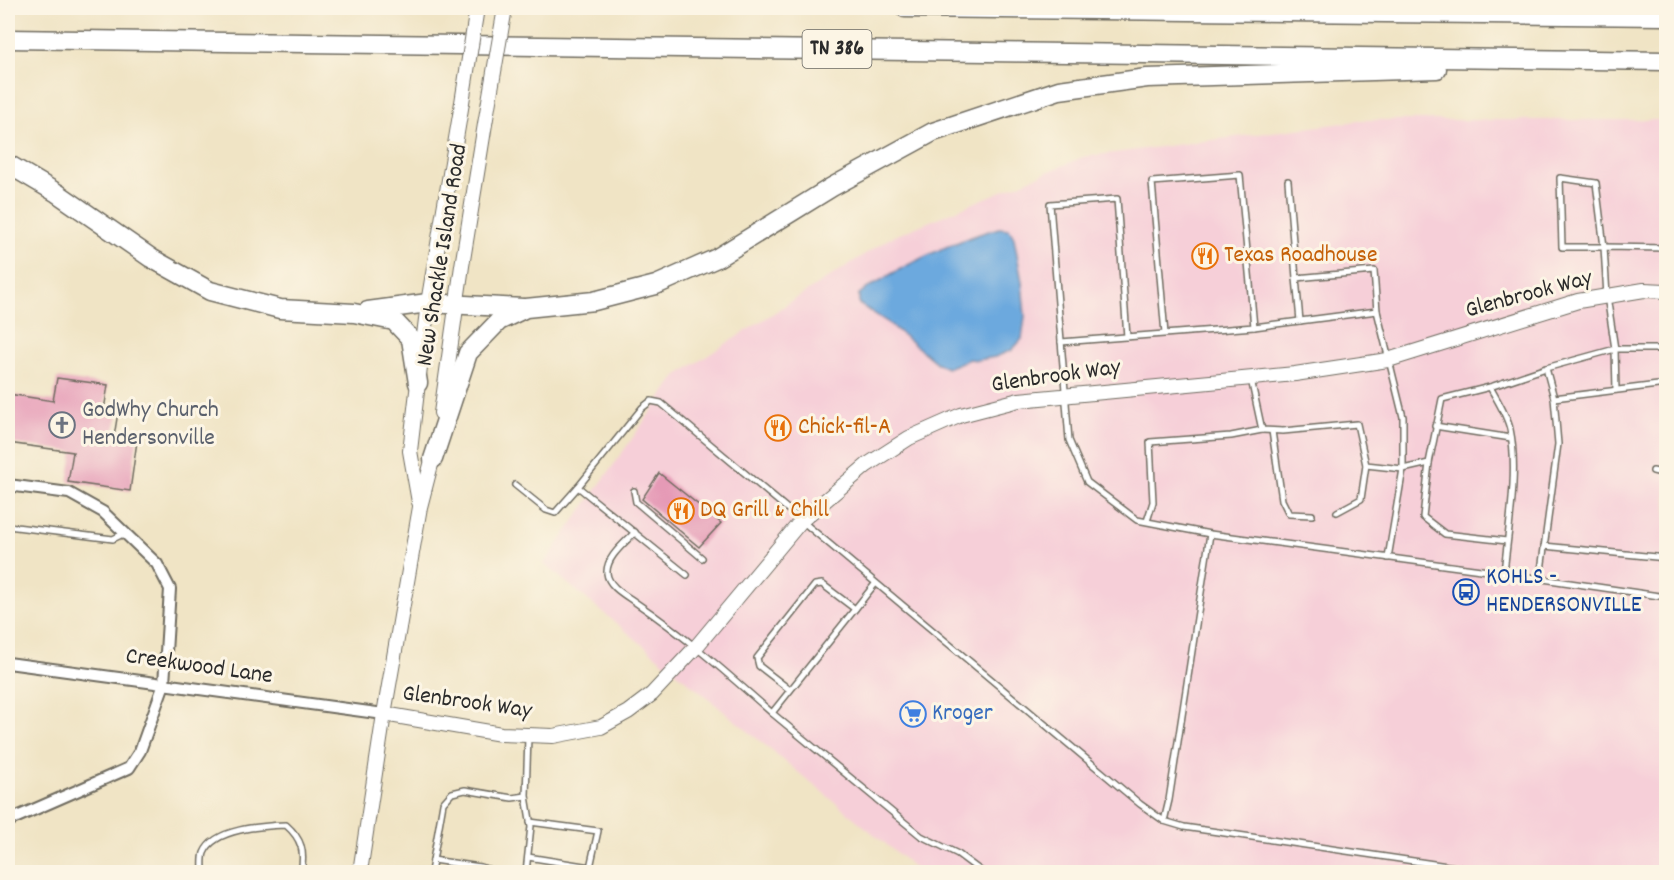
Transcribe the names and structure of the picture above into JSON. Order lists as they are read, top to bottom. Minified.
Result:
{"streets":{"highway":["TN 386"],"street":["New Shackle Island Road","Glenbrook Way","Creekwood Lane"]},"crossings":[["New Shackle Island Road","Glenbrook Way"],["New Shackle Island Road","Creekwood Lane"],["Glenbrook Way","Creekwood Lane"]],"places":{"restaurant":["Texas Roadhouse","Chick-fil-A","DQ Grill & Chill"],"church":["GodWhy Church Hendersonville"],"bus stop":["KOHLS - HENDERSONVILLE"],"supermarket":["Kroger"]}}
